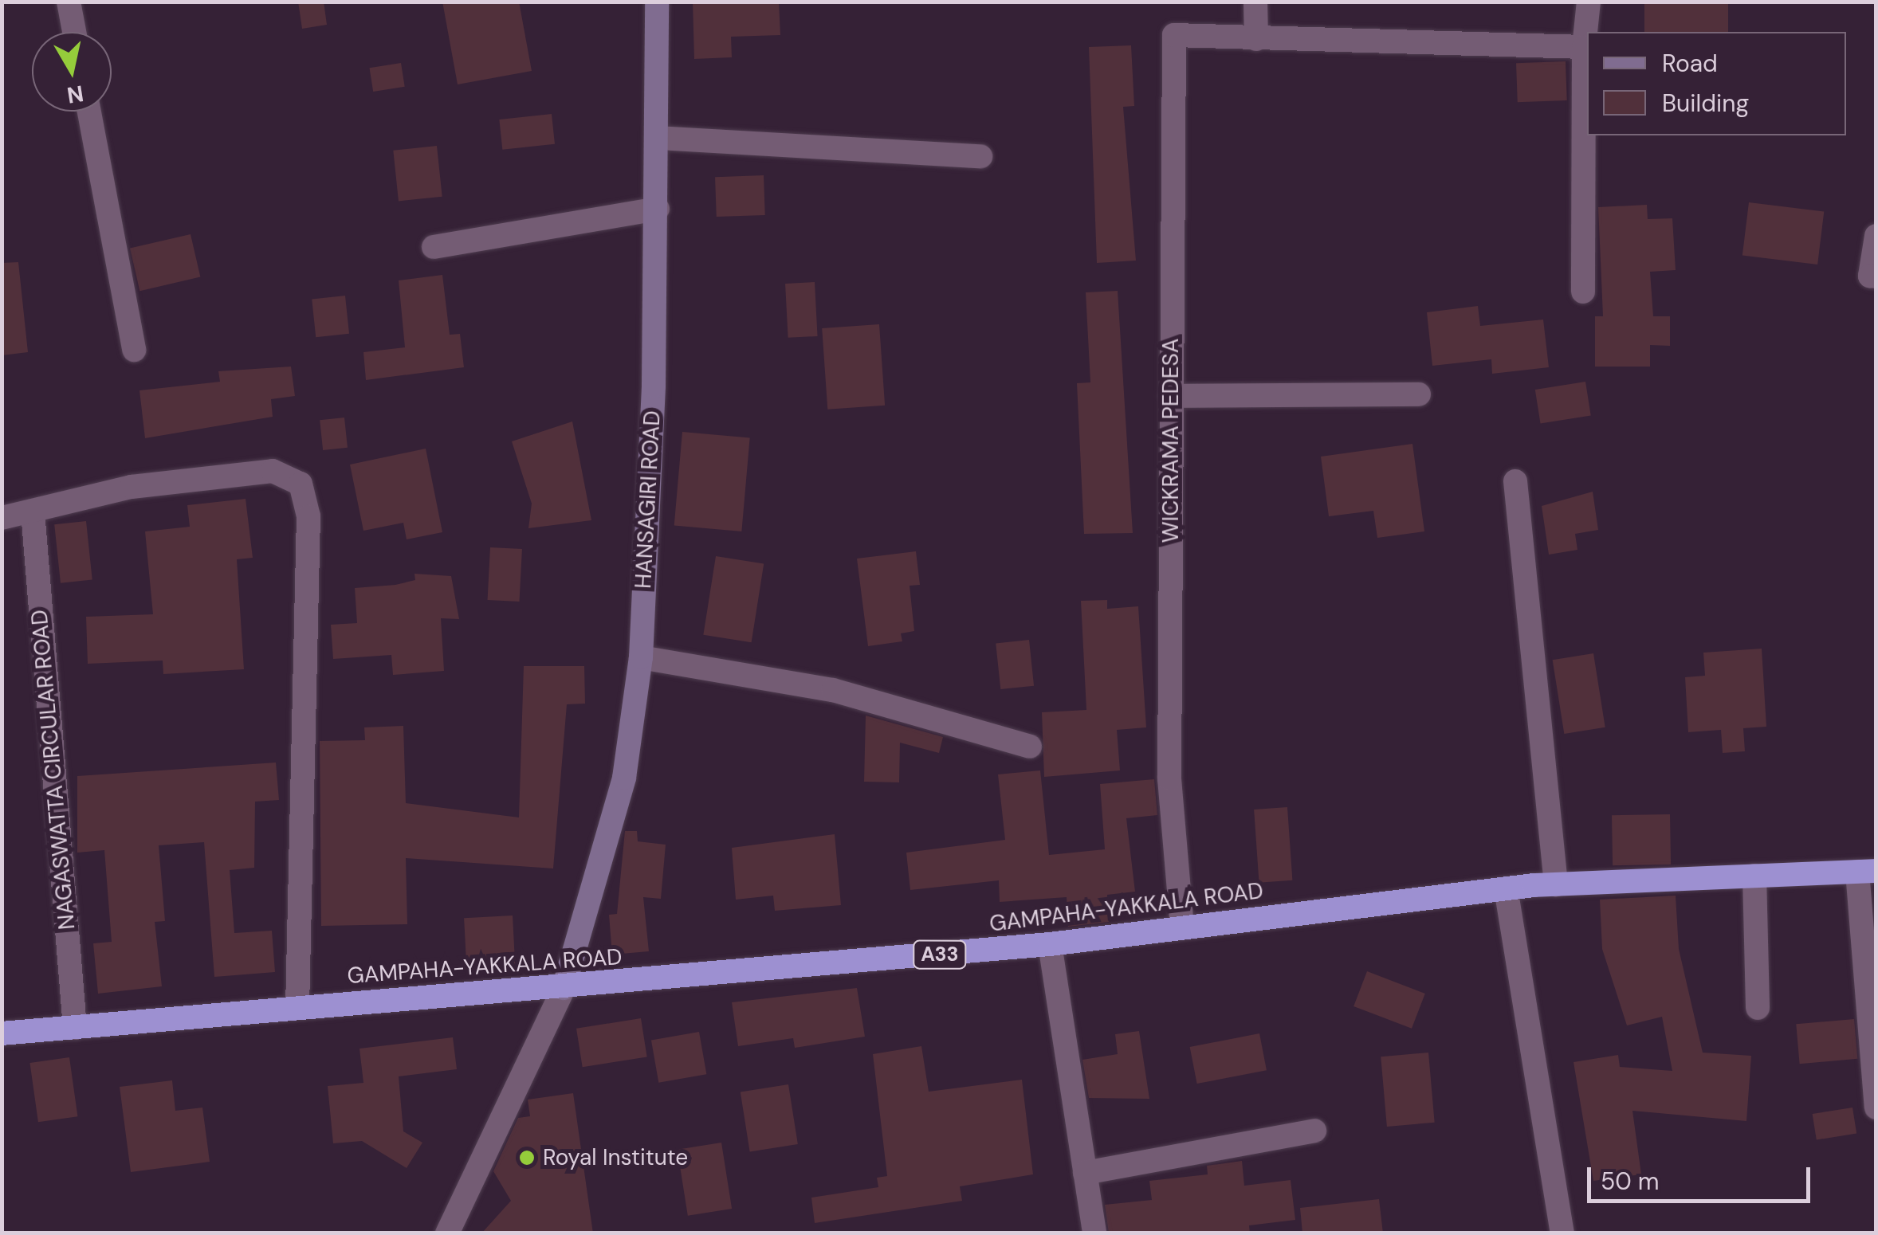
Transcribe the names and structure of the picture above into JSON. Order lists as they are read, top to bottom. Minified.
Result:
{"streets":{"highway":["GAMPAHA-YAKKALA ROAD","A33"],"street":["WICKRAMA PEDESA","HANSAGIRI ROAD","NAGASWATTA CIRCULAR ROAD"]},"crossings":[["WICKRAMA PEDESA","GAMPAHA-YAKKALA ROAD"],["HANSAGIRI ROAD","GAMPAHA-YAKKALA ROAD"],["NAGASWATTA CIRCULAR ROAD","GAMPAHA-YAKKALA ROAD"]],"places":["Royal Institute"],"legend":["Road","Building"],"scale_bar":"50 m","north":"bottom"}
